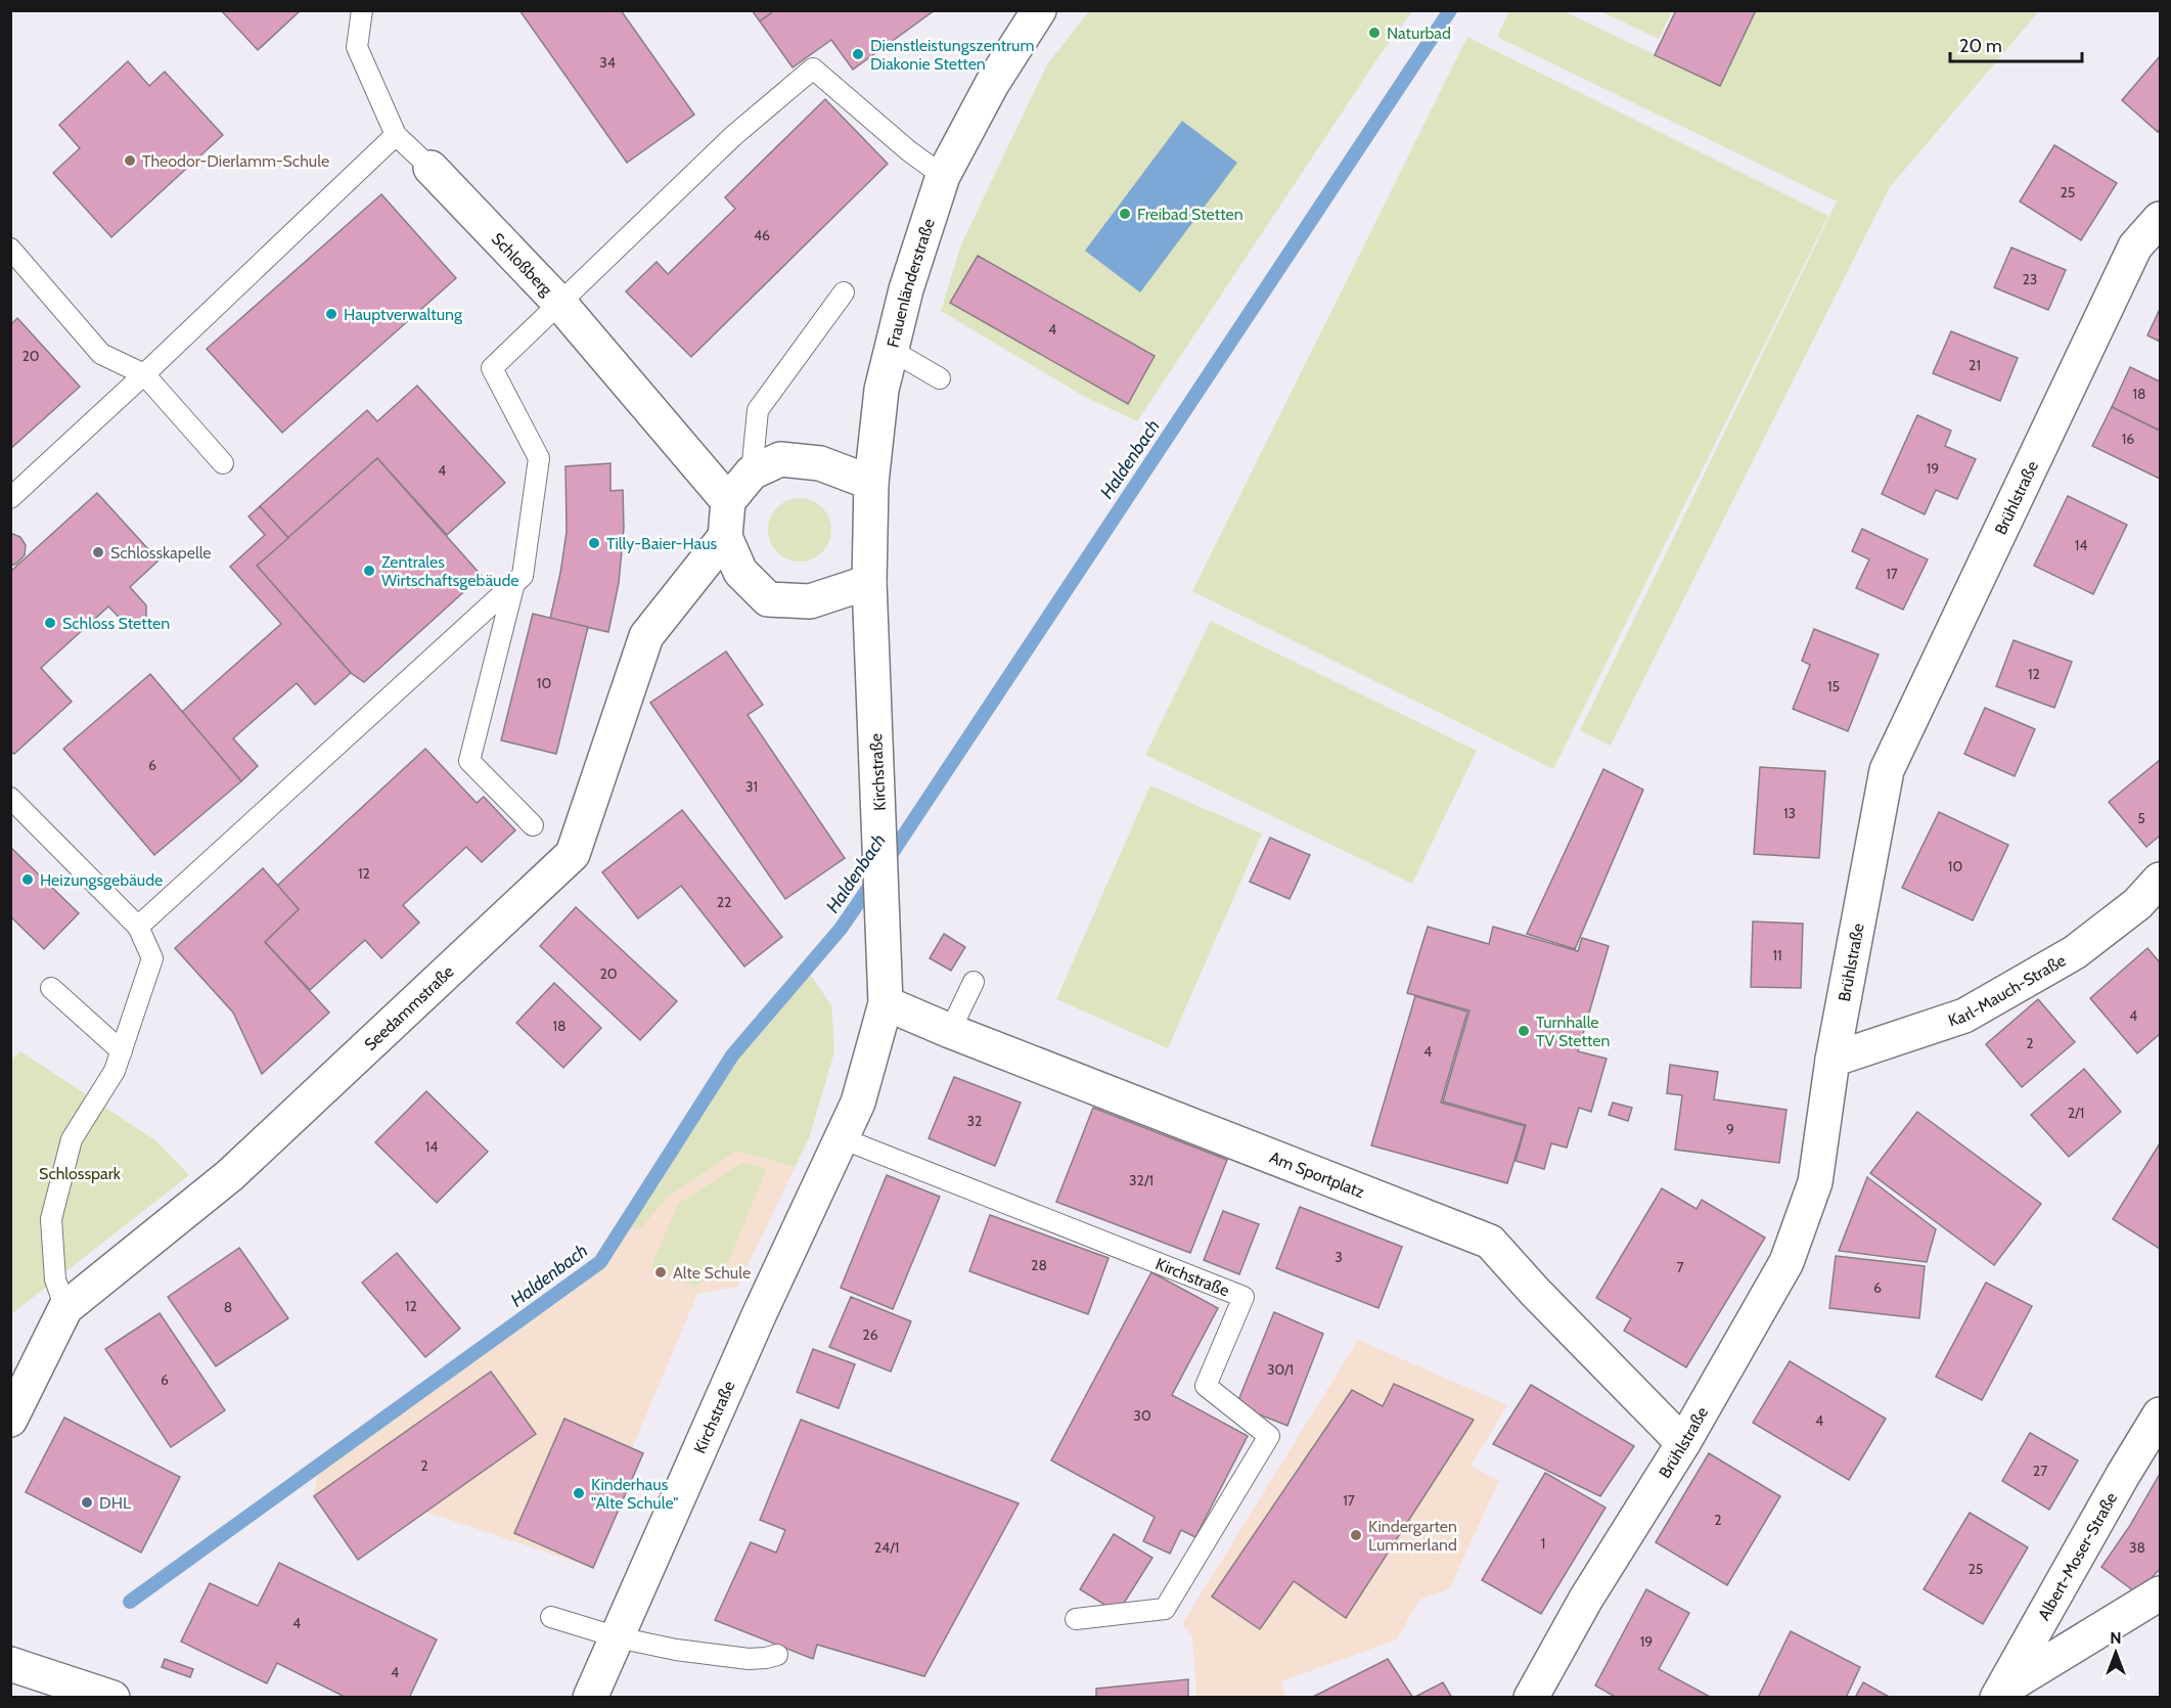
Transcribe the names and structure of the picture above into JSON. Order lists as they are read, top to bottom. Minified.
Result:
{"streets":{"street":["Schloßberg","Frauenländerstraße","Brühlstraße","Kirchstraße","Karl-Mauch-Straße","Seedammstraße","Am Sportplatz","Albert-Moser-Straße"]},"crossings":[["Schloßberg","Frauenländerstraße"],["Schloßberg","Kirchstraße"],["Schloßberg","Seedammstraße"],["Frauenländerstraße","Kirchstraße"],["Frauenländerstraße","Seedammstraße"],["Brühlstraße","Karl-Mauch-Straße"],["Brühlstraße","Am Sportplatz"],["Kirchstraße","Seedammstraße"],["Kirchstraße","Am Sportplatz"]],"water":["Haldenbach"],"parks":["Schlosspark"],"places":["Naturbad","Dienstleistungszentrum Diakonie Stetten","Theodor-Dierlamm-Schule","Freibad Stetten","Hauptverwaltung","Tilly-Baier-Haus","Schlosskapelle","Zentrales Wirtschaftsgebäude","Schloss Stetten","Heizungsgebäude","Turnhalle TV Stetten","Alte Schule","Kinderhaus \"Alte Schule\"","DHL","Kindergarten Lummerland"],"house_numbers":["34","25","46","23","4","20","21","18","16","19","4","14","17","12","10","15","6","31","13","5","10","12","22","11","20","4","18","2","4","2/1","32","9","14","32/1","3","28","7","6","12","8","26","30/1","6","30","4","2","27","17","2","1","24/1","38","25","4","19","4"],"scale_bar":"20 m","north":"top"}
